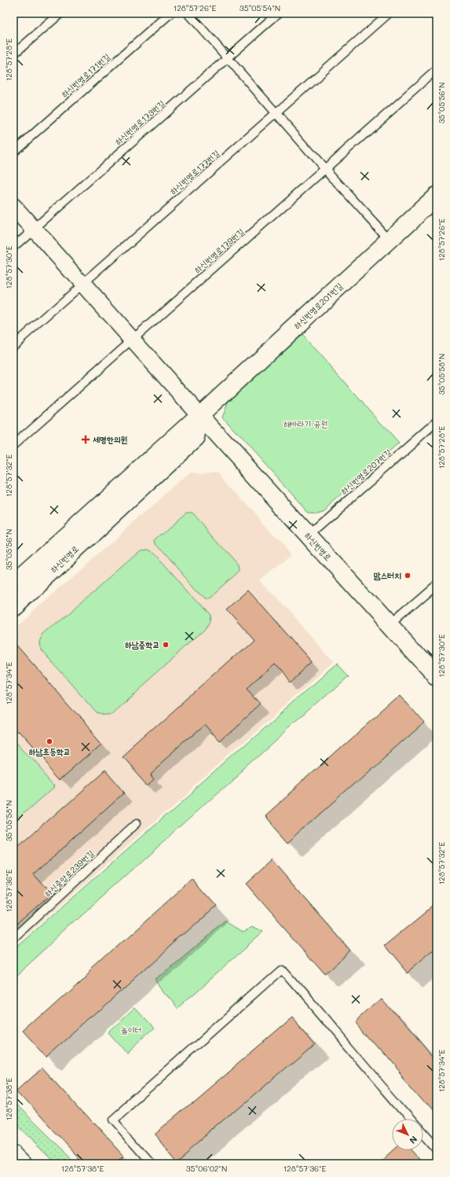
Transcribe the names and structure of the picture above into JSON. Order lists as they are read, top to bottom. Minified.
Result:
{"streets":{"street":["하신번영로201번길","하신번영로"],"lane":["하신번영로171번길","하신번영로173번길","하신번영로177번길","하신번영로179번길","하신번영로207번길","하신중앙로239번길"]},"crossings":[["하신번영로201번길","하신번영로"],["하신번영로207번길","하신번영로"]],"parks":["해바라기 공원","놀이터"],"places":{"health":["세명한의원"],"other":["맘스터치","하남중학교","하남초등학교"]},"north":"bottom right","coordinates":["128°57'26\"E","35°05'54\"N","128°57'28\"E","35°05'56\"N","128°57'30\"E","35°05'58\"N","128°57'32\"E","128°57'34\"E","128°57'36\"E","128°57'38\"E","35°06'02\"N"]}
